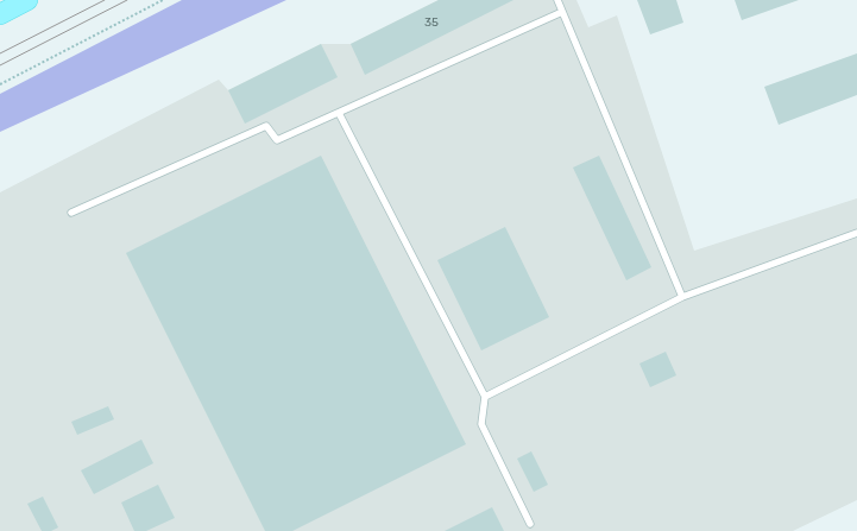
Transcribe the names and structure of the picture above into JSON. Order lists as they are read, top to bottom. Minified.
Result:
{"house_numbers":["35"]}
